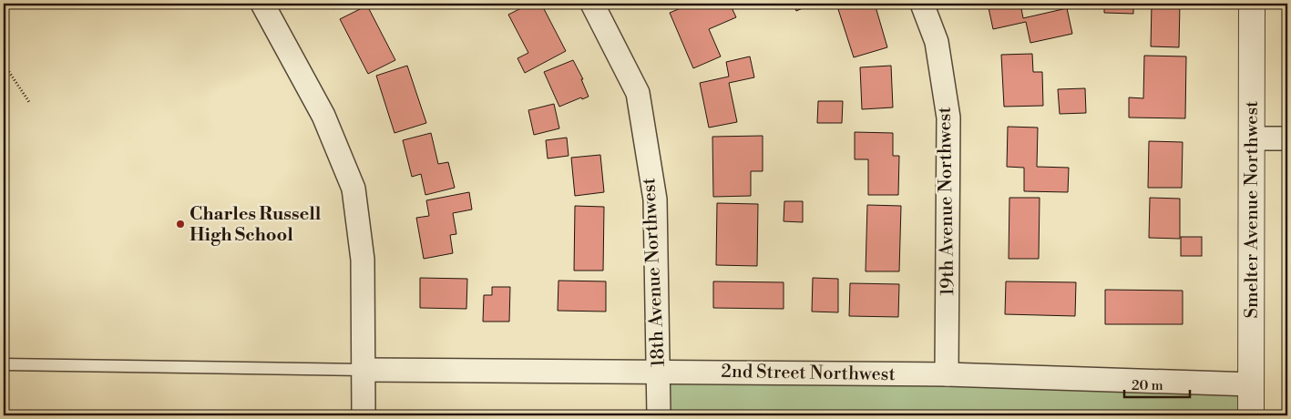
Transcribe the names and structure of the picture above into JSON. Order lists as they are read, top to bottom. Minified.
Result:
{"streets":{"street":["19th Avenue Northwest","Smelter Avenue Northwest","18th Avenue Northwest","2nd Street Northwest"]},"crossings":[["19th Avenue Northwest","2nd Street Northwest"],["Smelter Avenue Northwest","2nd Street Northwest"],["18th Avenue Northwest","2nd Street Northwest"]],"places":["Charles Russell High School"],"scale_bar":"20 m"}
